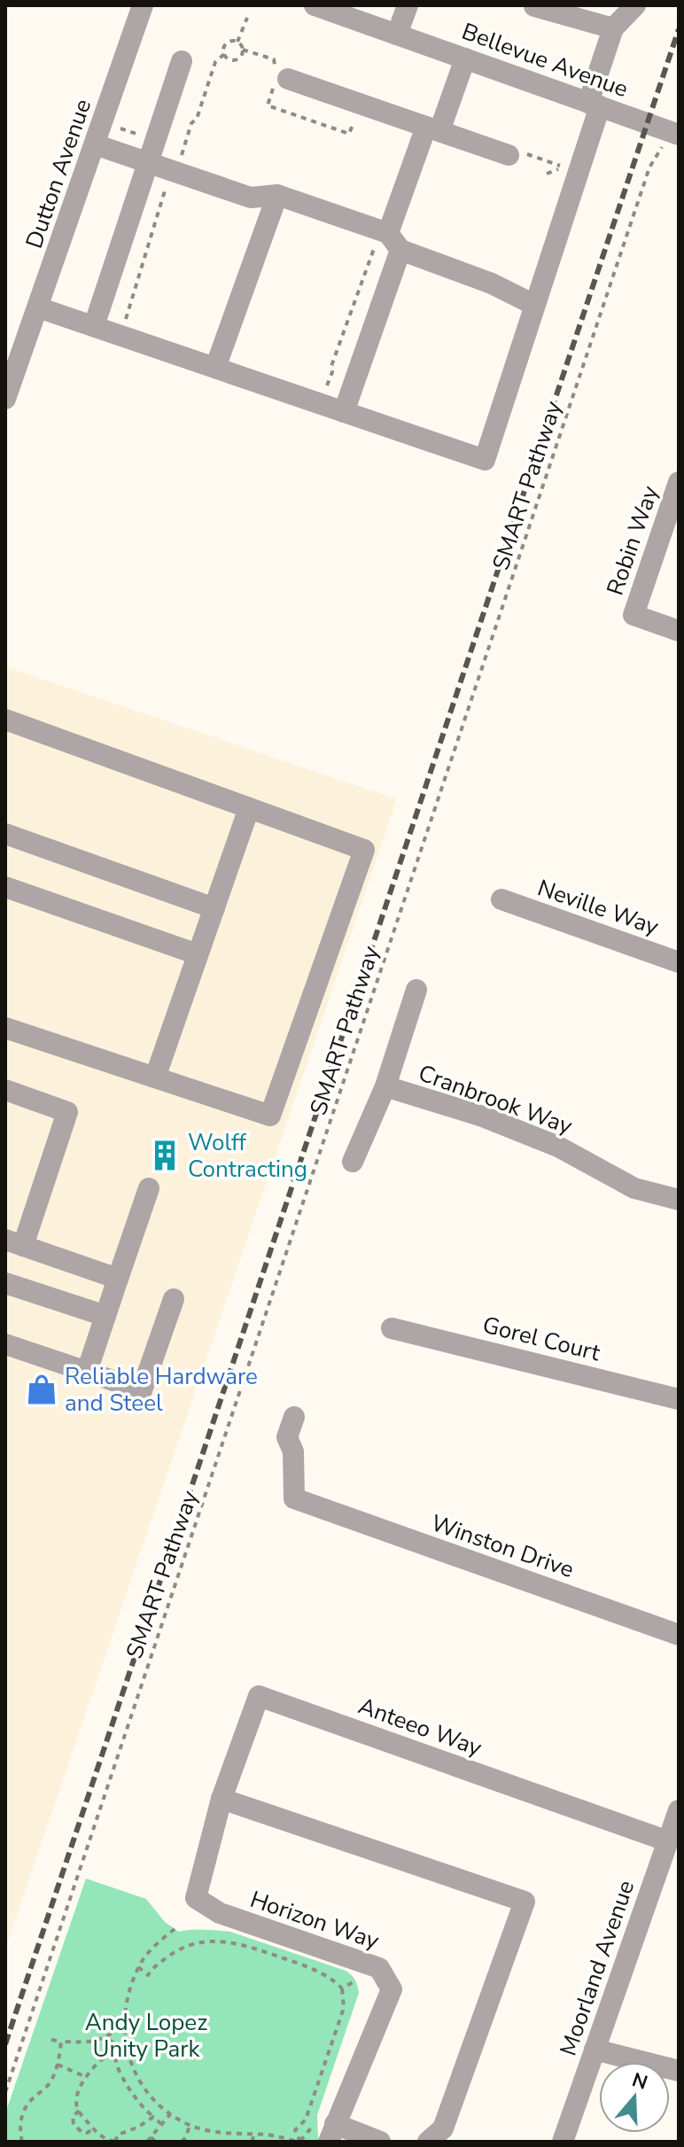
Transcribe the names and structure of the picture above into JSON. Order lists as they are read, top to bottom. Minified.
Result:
{"streets":{"street":["Bellevue Avenue","Dutton Avenue","Robin Way","Neville Way","Cranbrook Way","Gorel Court","Winston Drive","Anteeo Way","Horizon Way","Moorland Avenue"],"path":["SMART Pathway"]},"crossings":[["Bellevue Avenue","SMART Pathway"],["Anteeo Way","Horizon Way"],["Anteeo Way","Moorland Avenue"]],"parks":["Andy Lopez Unity Park"],"places":{"building":["Wolff Contracting"],"shop":["Reliable Hardware and Steel"]},"north":"top"}
